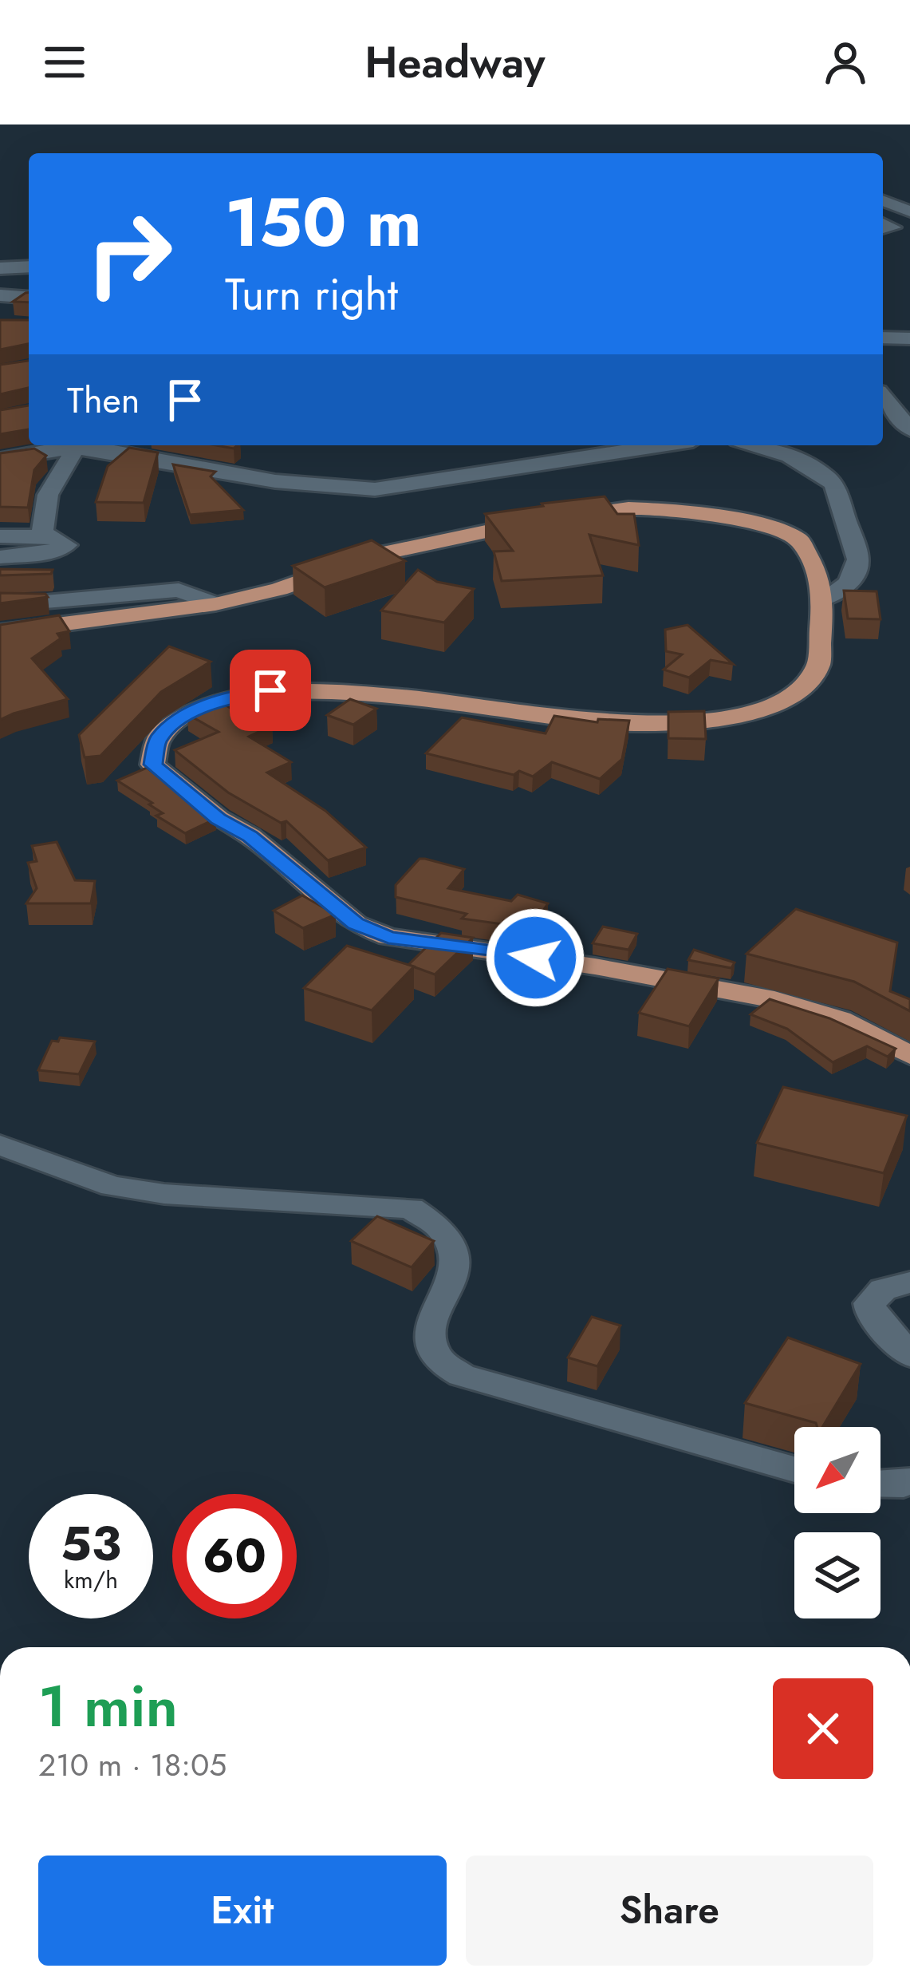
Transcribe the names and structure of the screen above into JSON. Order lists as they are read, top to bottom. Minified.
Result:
{"north":"bottom left","page":{"header":"Headway","turn":["150 m","Turn right"],"then":"Then","speed":"53 km/h","limit":"60","heading":["1 min","210 m · 18:05"],"buttons":["Exit","Share"]}}
